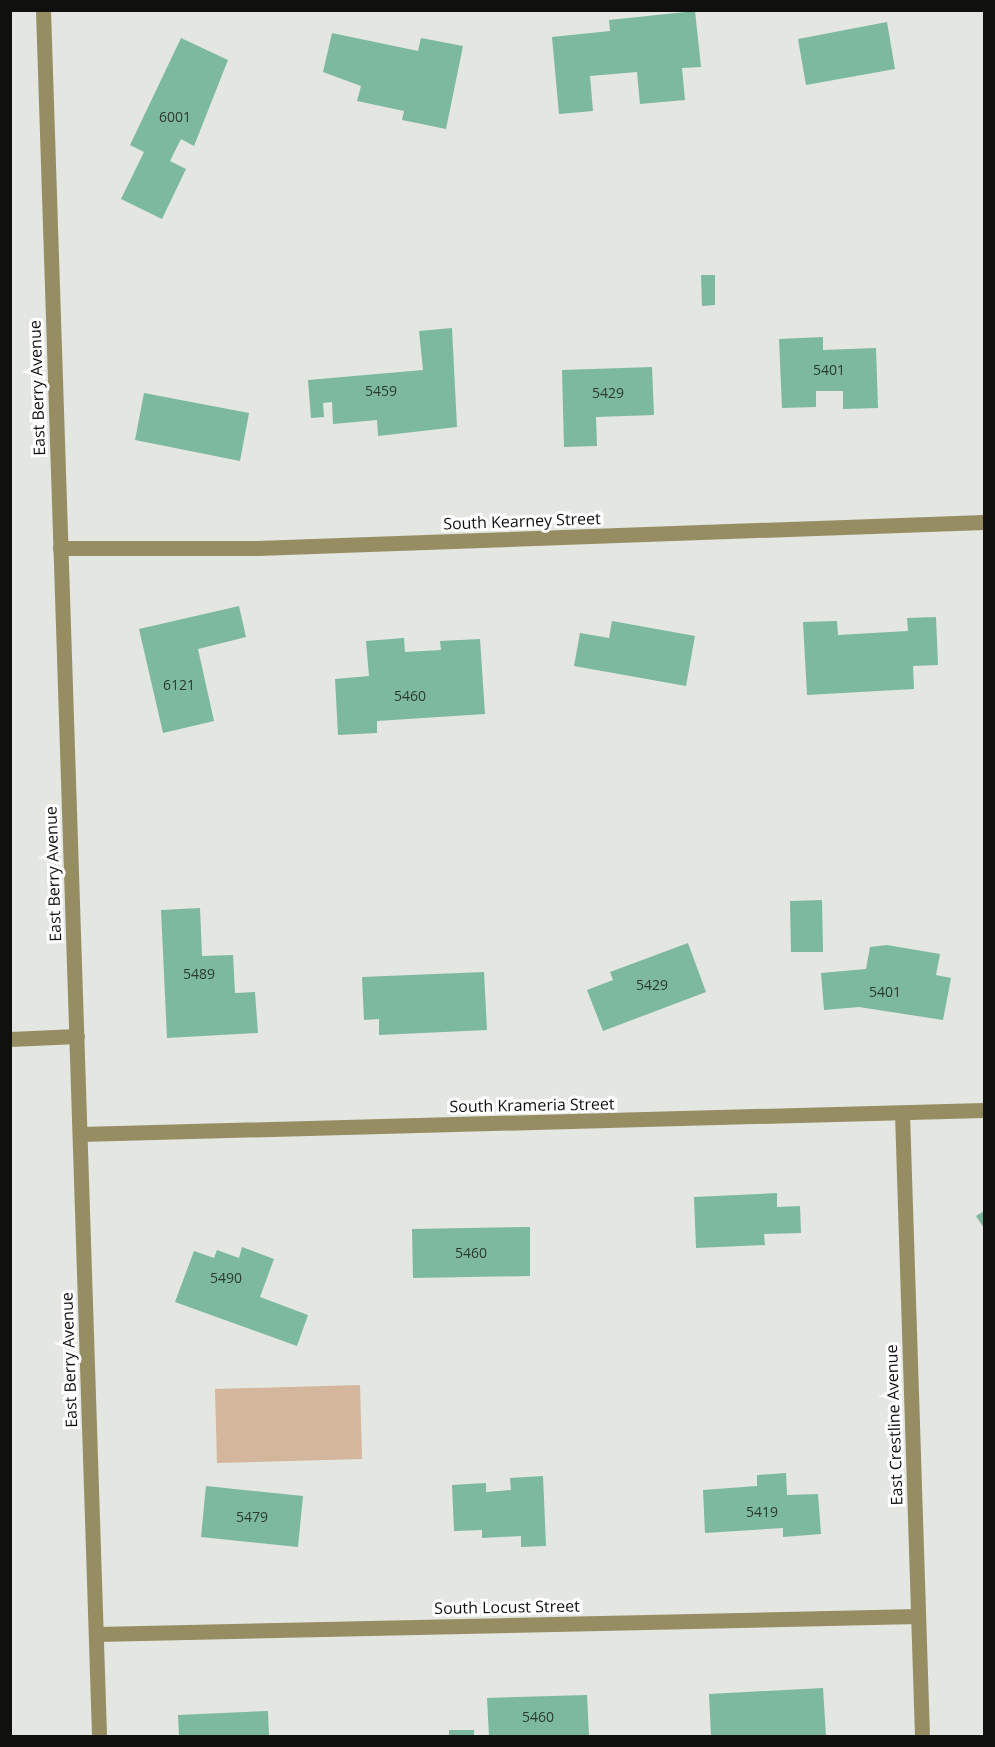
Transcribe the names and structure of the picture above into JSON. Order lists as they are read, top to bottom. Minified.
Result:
{"streets":{"street":["East Berry Avenue","South Kearney Street","South Krameria Street","East Crestline Avenue","South Locust Street"]},"crossings":[["East Berry Avenue","South Kearney Street"],["East Berry Avenue","South Krameria Street"],["East Berry Avenue","South Locust Street"],["South Krameria Street","East Crestline Avenue"],["East Crestline Avenue","South Locust Street"]],"house_numbers":["6001","5401","5459","5429","6121","5460","5489","5429","5401","5460","5490","5419","5479","5460"]}
